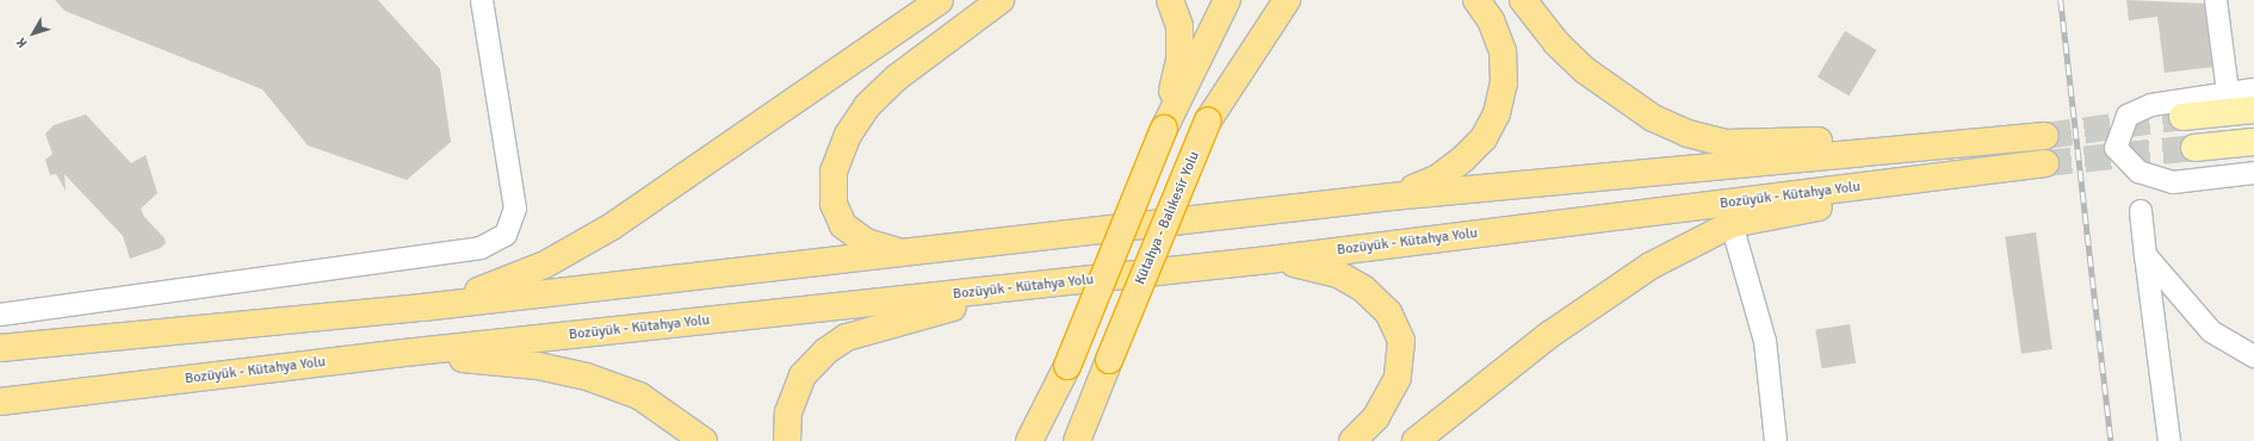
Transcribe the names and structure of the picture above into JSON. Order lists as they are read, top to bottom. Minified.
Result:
{"streets":{"highway":["Bozüyük - Kütahya Yolu","Kütahya - Balıkesir Yolu"]},"north":"bottom left"}
